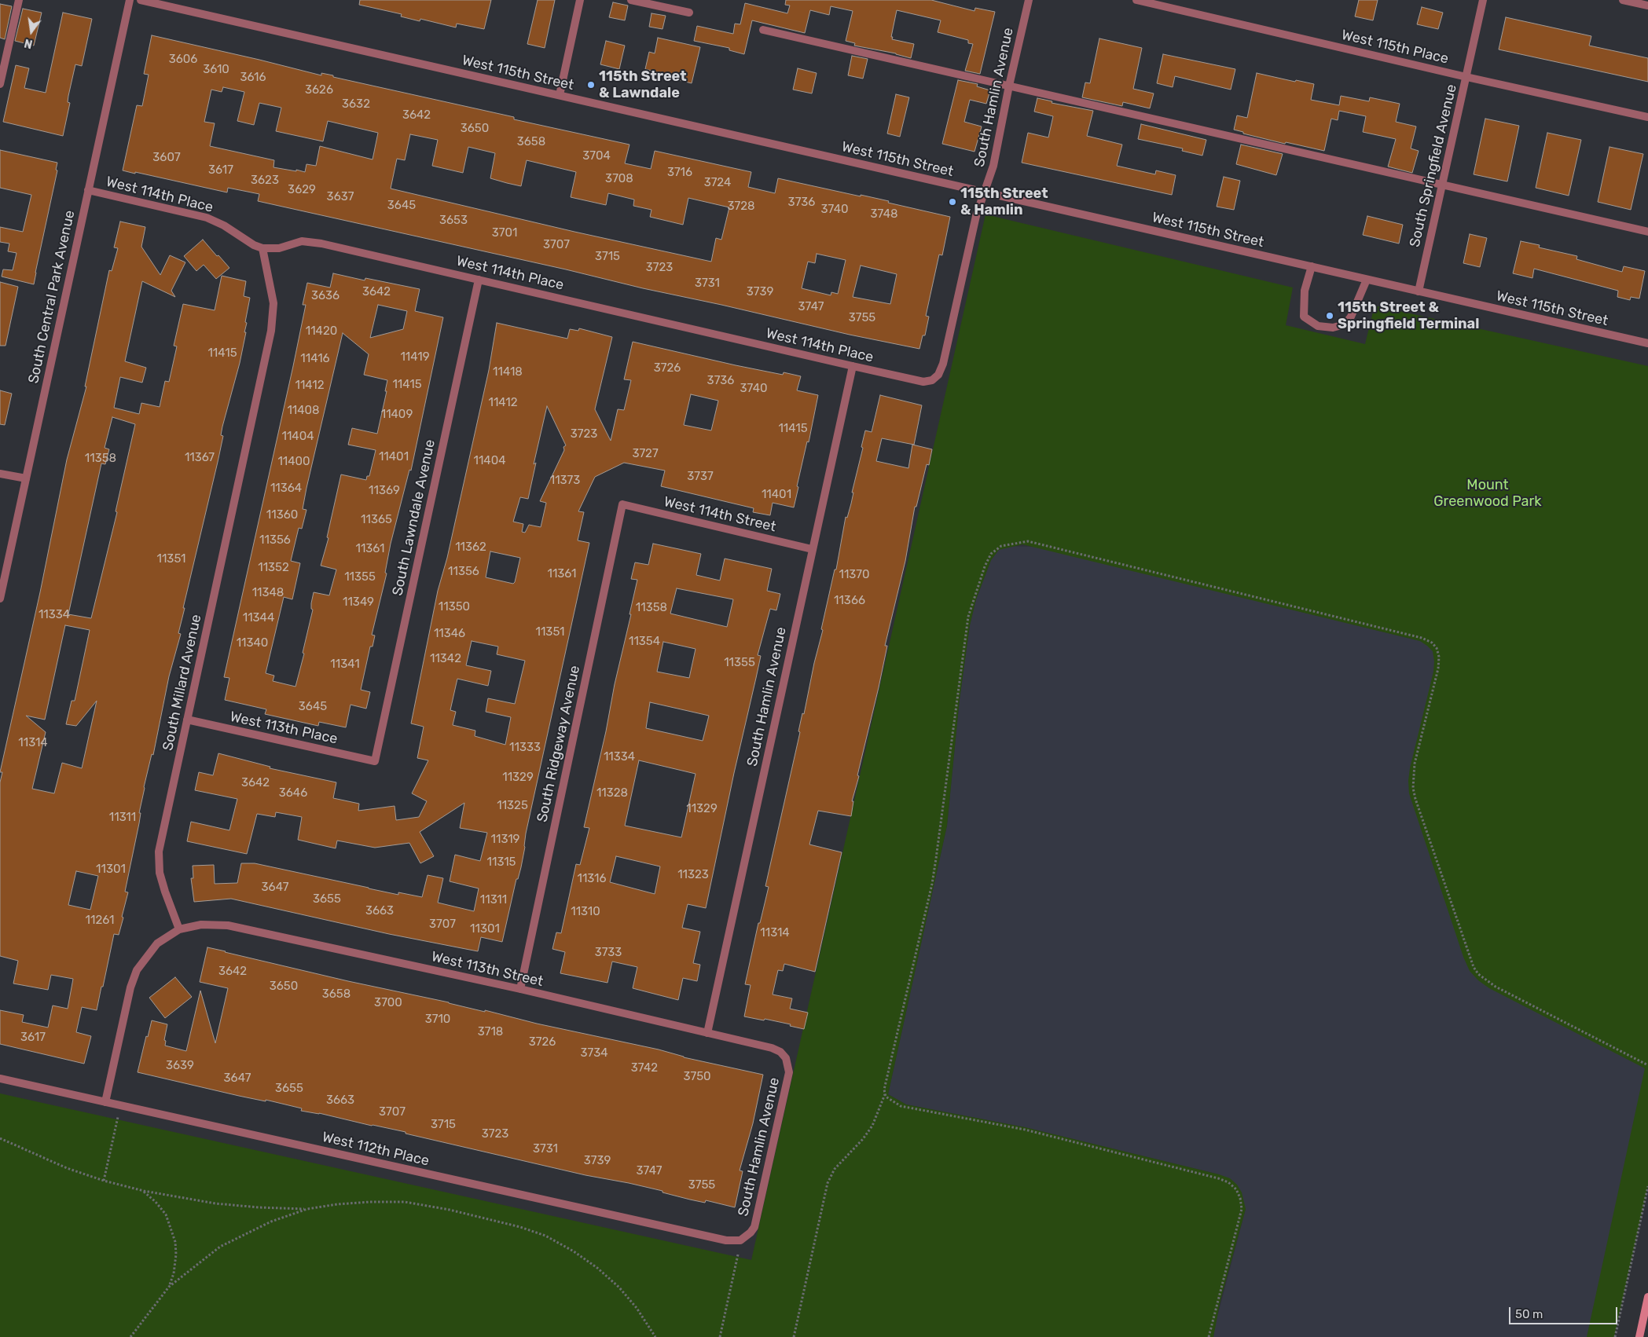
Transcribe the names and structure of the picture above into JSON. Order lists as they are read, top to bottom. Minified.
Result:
{"streets":{"street":["West 115th Place","West 115th Street","South Hamlin Avenue","South Springfield Avenue","West 114th Place","South Central Park Avenue","West 114th Street","South Lawndale Avenue","South Millard Avenue","West 113th Place","South Ridgeway Avenue","West 113th Street","West 112th Place"]},"crossings":[["West 115th Place","South Springfield Avenue"],["West 115th Street","South Hamlin Avenue"],["West 115th Street","South Springfield Avenue"],["South Hamlin Avenue","West 114th Place"],["South Hamlin Avenue","West 114th Street"],["South Hamlin Avenue","West 113th Street"],["South Hamlin Avenue","West 112th Place"],["West 114th Place","South Central Park Avenue"],["West 114th Place","South Lawndale Avenue"],["West 114th Place","South Millard Avenue"],["West 114th Street","South Ridgeway Avenue"],["South Lawndale Avenue","West 113th Place"],["South Millard Avenue","West 113th Place"],["South Millard Avenue","West 113th Street"],["South Ridgeway Avenue","West 113th Street"]],"parks":["Mount Greenwood Park"],"places":["115th Street & Lawndale","115th Street & Hamlin","115th Street & Springfield Terminal"],"house_numbers":["3606","3610","3616","3626","3632","3642","3650","3658","3704","3607","3617","3716","3708","3623","3724","3629","3637","3736","3645","3728","3740","3748","3653","3701","3707","3715","3723","3731","3642","3739","3636","3747","3755","11420","11415","11419","11416","3726","11418","3736","11415","11412","3740","11412","11408","11409","11415","3723","11404","3727","11401","11367","11358","11404","11400","3737","11373","11364","11369","11401","11360","11365","11356","11362","11361","11351","11352","11356","11361","11370","11355","11348","11366","11349","11350","11358","11334","11344","11351","11346","11354","11340","11342","11355","11341","3645","11314","11333","11334","11329","3642","3646","11328","11325","11329","11311","11319","11315","11301","11323","11316","3647","3655","11311","3663","11310","11261","3707","11301","11314","3733","3642","3650","3658","3700","3710","3718","3617","3726","3734","3639","3742","3750","3647","3655","3663","3707","3715","3723","3731","3739","3747","3755"],"scale_bar":"50 m","north":"bottom"}
